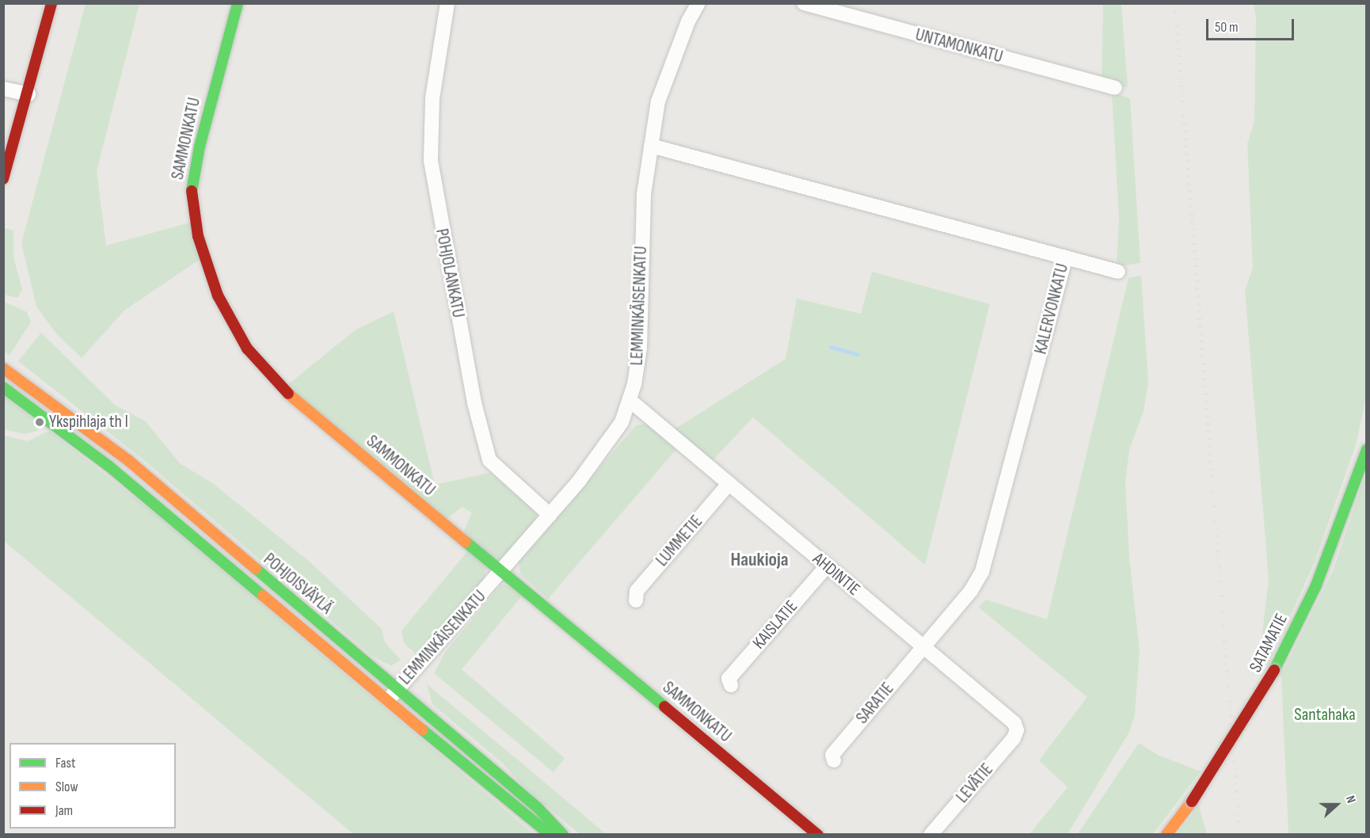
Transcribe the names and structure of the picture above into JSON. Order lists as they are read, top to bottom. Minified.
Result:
{"streets":{"main road":["SAMMONKATU","POHJOISVÄYLÄ","SATAMATIE"],"street":["UNTAMONKATU","POHJOLANKATU","LEMMINKÄISENKATU","KALERVONKATU","LUMMETIE","AHDINTIE","KAISLATIE","SARATIE","LEVÄTIE"]},"crossings":[["SAMMONKATU","LEMMINKÄISENKATU"],["POHJOLANKATU","LEMMINKÄISENKATU"],["LEMMINKÄISENKATU","KALERVONKATU"],["LEMMINKÄISENKATU","AHDINTIE"],["LEMMINKÄISENKATU","POHJOISVÄYLÄ"],["KALERVONKATU","AHDINTIE"],["KALERVONKATU","SARATIE"],["LUMMETIE","AHDINTIE"],["AHDINTIE","KAISLATIE"],["AHDINTIE","SARATIE"],["AHDINTIE","LEVÄTIE"]],"districts":["Haukioja"],"parks":["Santahaka"],"places":["Ykspihlaja th I"],"legend":["Fast","Slow","Jam"],"scale_bar":"50 m","north":"right"}
